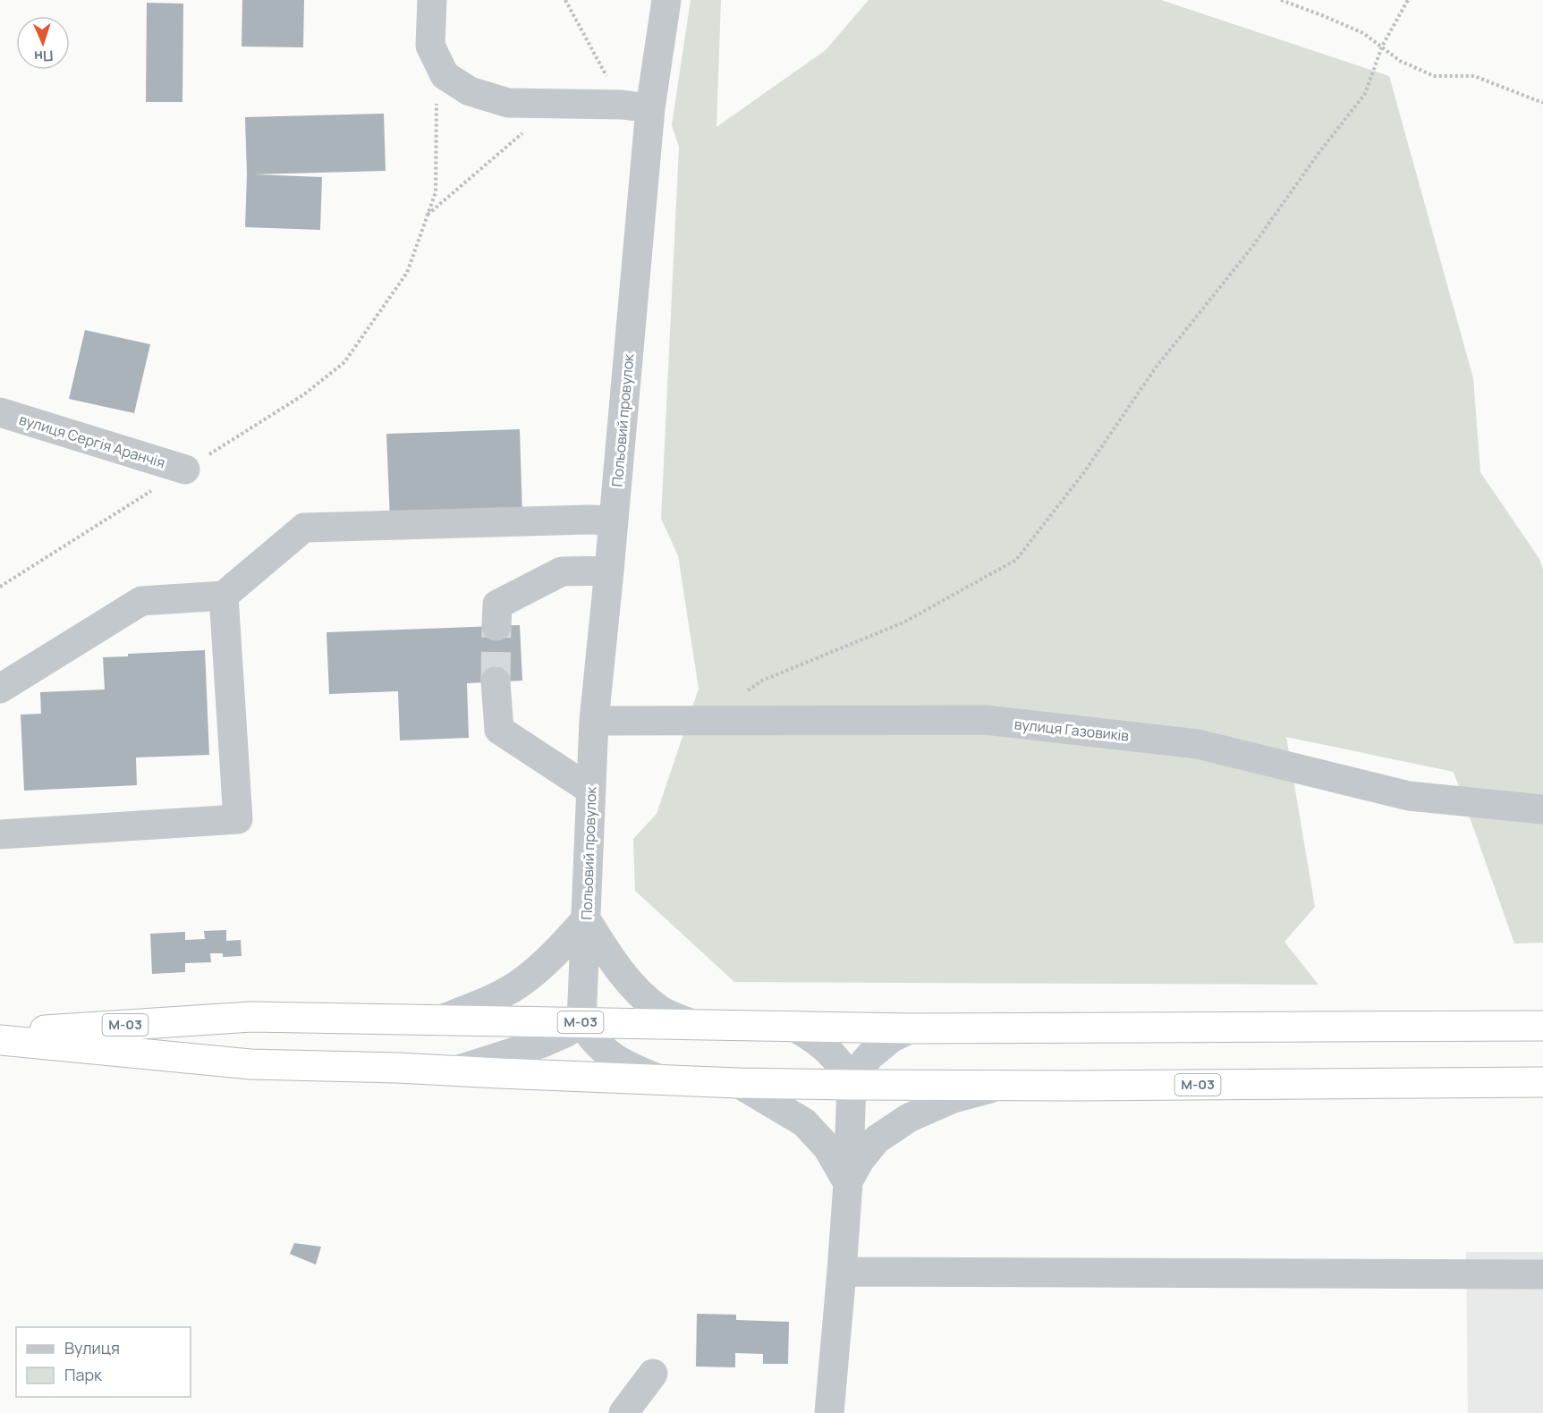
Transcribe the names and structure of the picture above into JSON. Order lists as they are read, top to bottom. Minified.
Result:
{"streets":{"highway":["М-03"],"street":["Польовий провулок","вулиця Сергія Аранчія","вулиця Газовиків"]},"crossings":[["Польовий провулок","вулиця Газовиків"],["Польовий провулок","М-03"]],"legend":["Вулиця","Парк"],"north":"bottom"}
